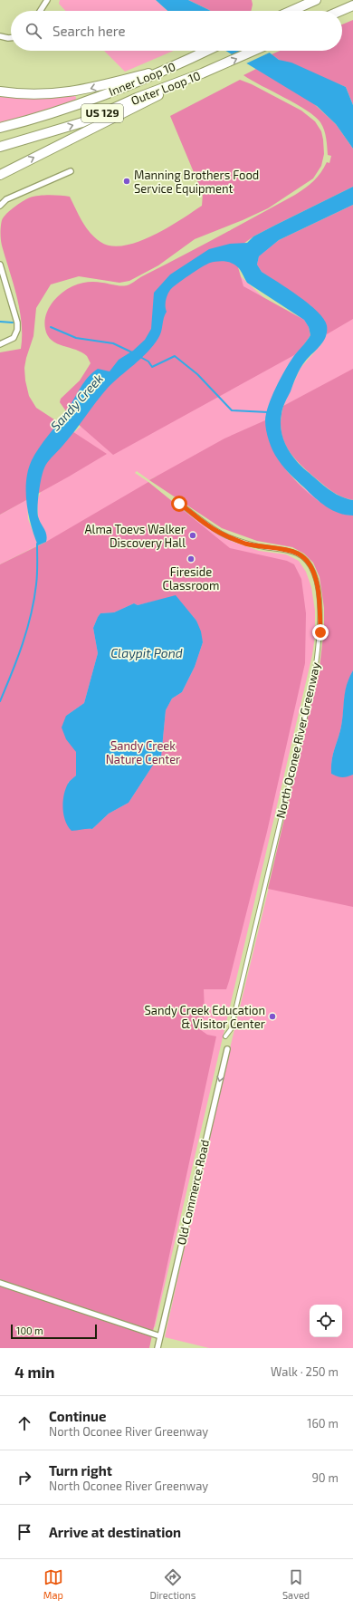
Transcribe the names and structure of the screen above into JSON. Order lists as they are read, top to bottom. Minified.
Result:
{"streets":{"highway":["Inner Loop 10","Outer Loop 10","US 129"],"street":["North Oconee River Greenway","Old Commerce Road"]},"one_way":["Old Commerce Road"],"water":["Sandy Creek","Claypit Pond"],"parks":["Sandy Creek Nature Center"],"places":["Manning Brothers Food Service Equipment","Alma Toevs Walker Discovery Hall","Fireside Classroom","Sandy Creek Education & Visitor Center"],"scale_bar":"100 m","page":{"search":"Search here","scale":"100 m","heading":["4 min","Walk · 250 m"],"list":[["Continue","North Oconee River Greenway","160 m"],["Turn right","North Oconee River Greenway","90 m"],"Arrive at destination"],"nav":["Map","Directions","Saved"]}}
